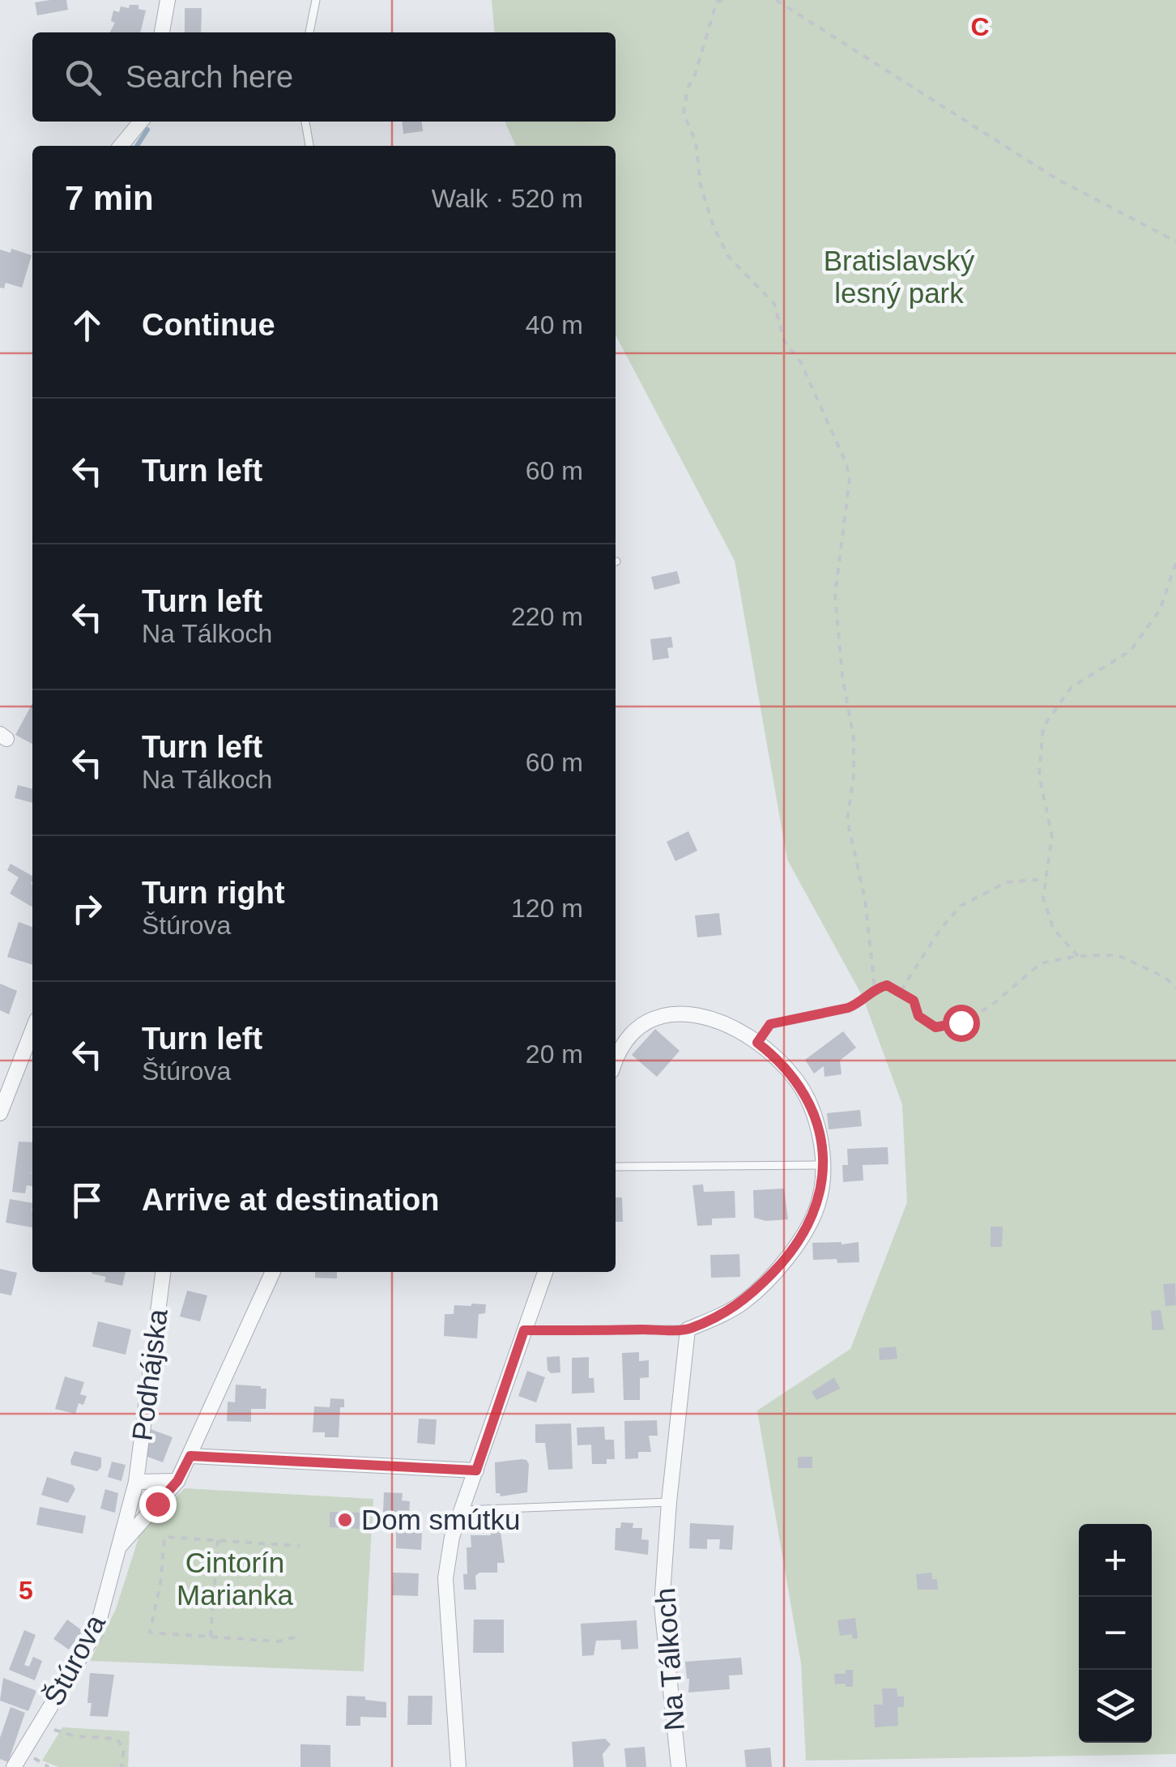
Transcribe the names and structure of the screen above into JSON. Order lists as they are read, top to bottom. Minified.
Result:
{"streets":{"street":["Podhájska","Na Tálkoch","Štúrova"]},"crossings":[["Podhájska","Štúrova"]],"parks":["Bratislavský lesný park","Cintorín Marianka"],"places":["Dom smútku"],"page":{"search":"Search here","heading":["7 min","Walk · 520 m"],"list":[["Continue","40 m"],["Turn left","60 m"],["Turn left","Na Tálkoch","220 m"],["Turn left","Na Tálkoch","60 m"],["Turn right","Štúrova","120 m"],["Turn left","Štúrova","20 m"],"Arrive at destination"],"map_buttons":["+","−"]},"grid":{"columns":["C"],"rows":["5"]}}
